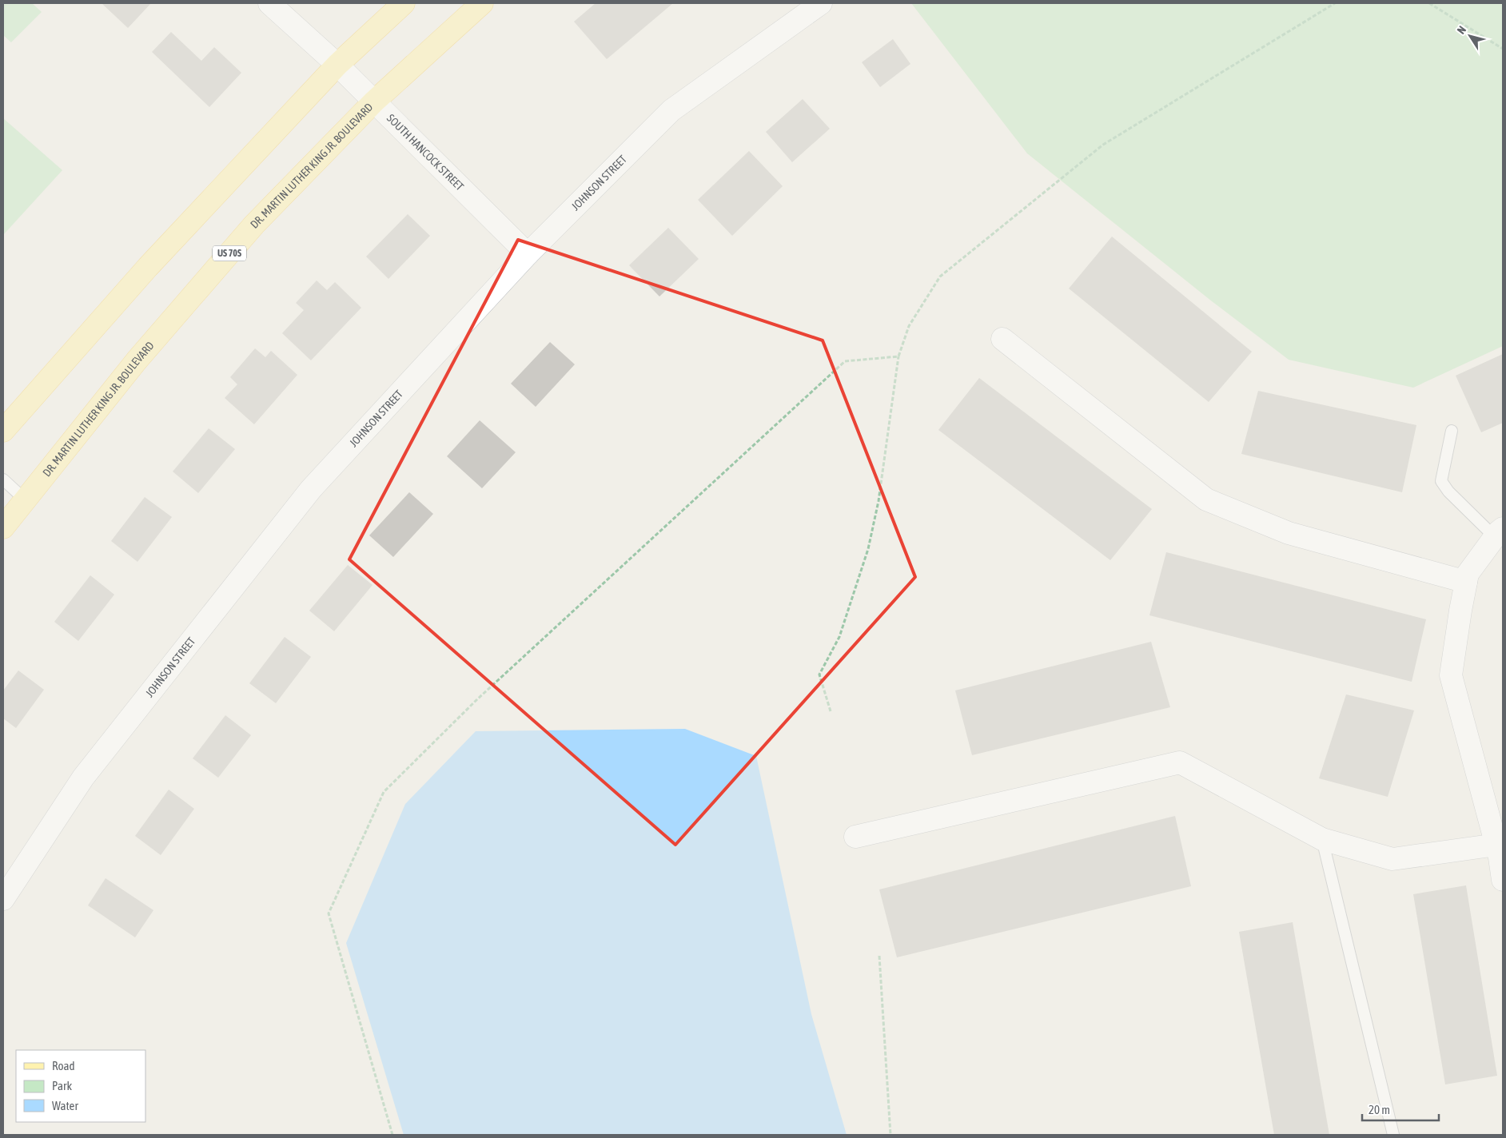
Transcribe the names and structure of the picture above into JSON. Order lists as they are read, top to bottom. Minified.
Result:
{"streets":{"main road":["DR. MARTIN LUTHER KING JR. BOULEVARD","US 70S"],"street":["SOUTH HANCOCK STREET","JOHNSON STREET"]},"crossings":[["SOUTH HANCOCK STREET","DR. MARTIN LUTHER KING JR. BOULEVARD"],["SOUTH HANCOCK STREET","JOHNSON STREET"]],"legend":["Road","Park","Water"],"scale_bar":"20 m","north":"top left"}
